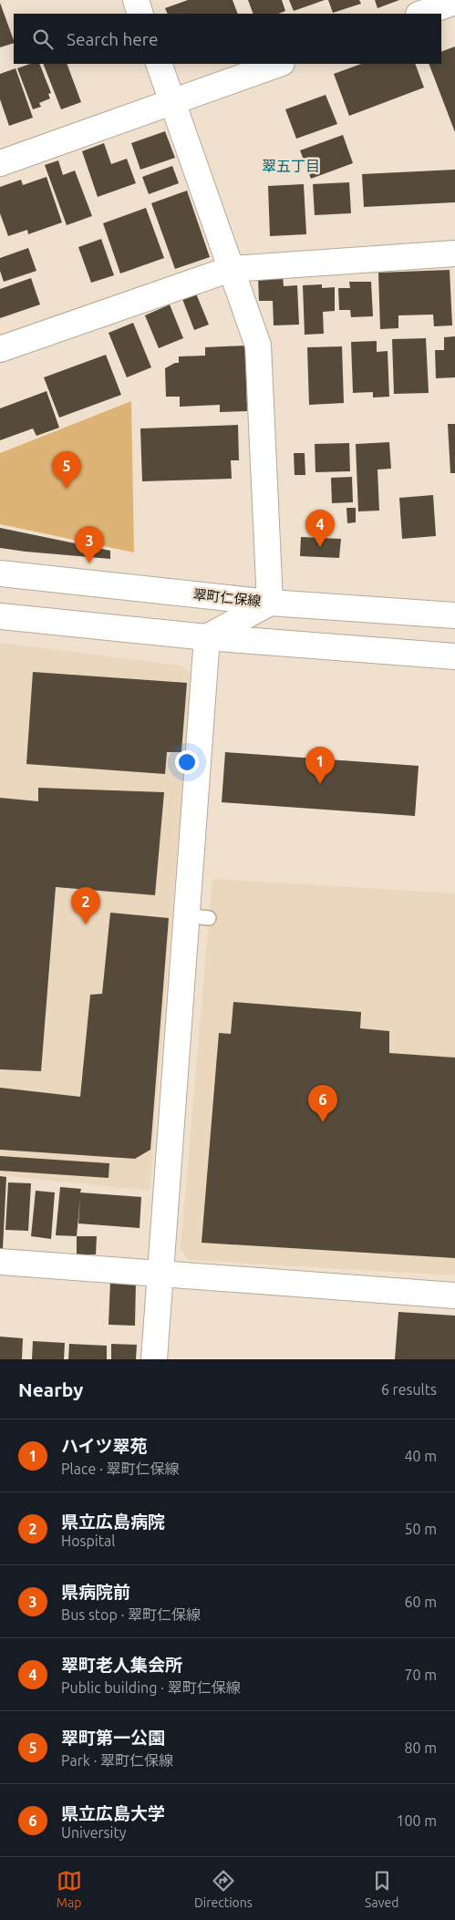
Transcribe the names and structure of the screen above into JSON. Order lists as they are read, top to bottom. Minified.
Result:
{"streets":{"street":["翠町仁保線"]},"districts":["翠五丁目"],"page":{"search":"Search here","pins":["5","4","3","1","2","6"],"heading":["Nearby","6 results"],"list":[{"mark":"1","name":"ハイツ翠苑","note":"Place · 翠町仁保線","value":"40 m"},{"mark":"2","name":"県立広島病院","note":"Hospital","value":"50 m"},{"mark":"3","name":"県病院前","note":"Bus stop · 翠町仁保線","value":"60 m"},{"mark":"4","name":"翠町老人集会所","note":"Public building · 翠町仁保線","value":"70 m"},{"mark":"5","name":"翠町第一公園","note":"Park · 翠町仁保線","value":"80 m"},{"mark":"6","name":"県立広島大学","note":"University","value":"100 m"}],"nav":["Map","Directions","Saved"]}}
